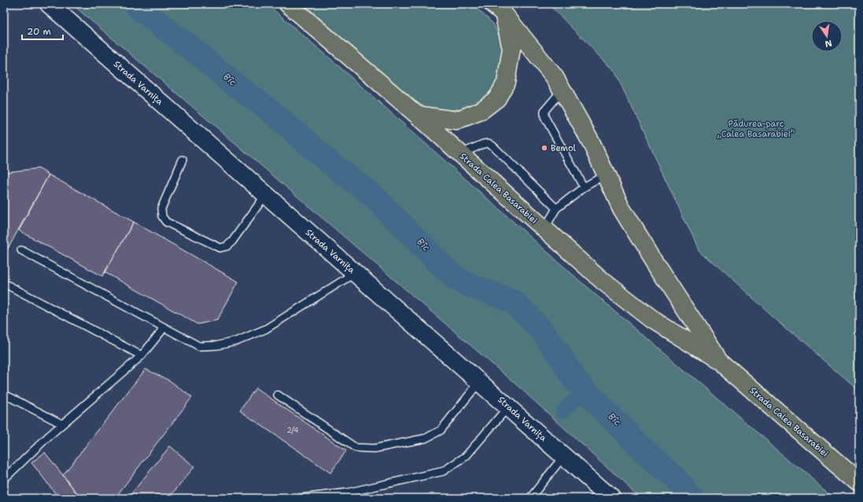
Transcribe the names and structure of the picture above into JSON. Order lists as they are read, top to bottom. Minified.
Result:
{"streets":{"main road":["Strada Calea Basarabiei"],"street":["Strada Varnița"]},"water":["Bîc"],"parks":["Pădurea-parc „Calea Basarabiei”"],"places":["Bemol"],"house_numbers":["2/4"],"scale_bar":"20 m","north":"bottom"}
